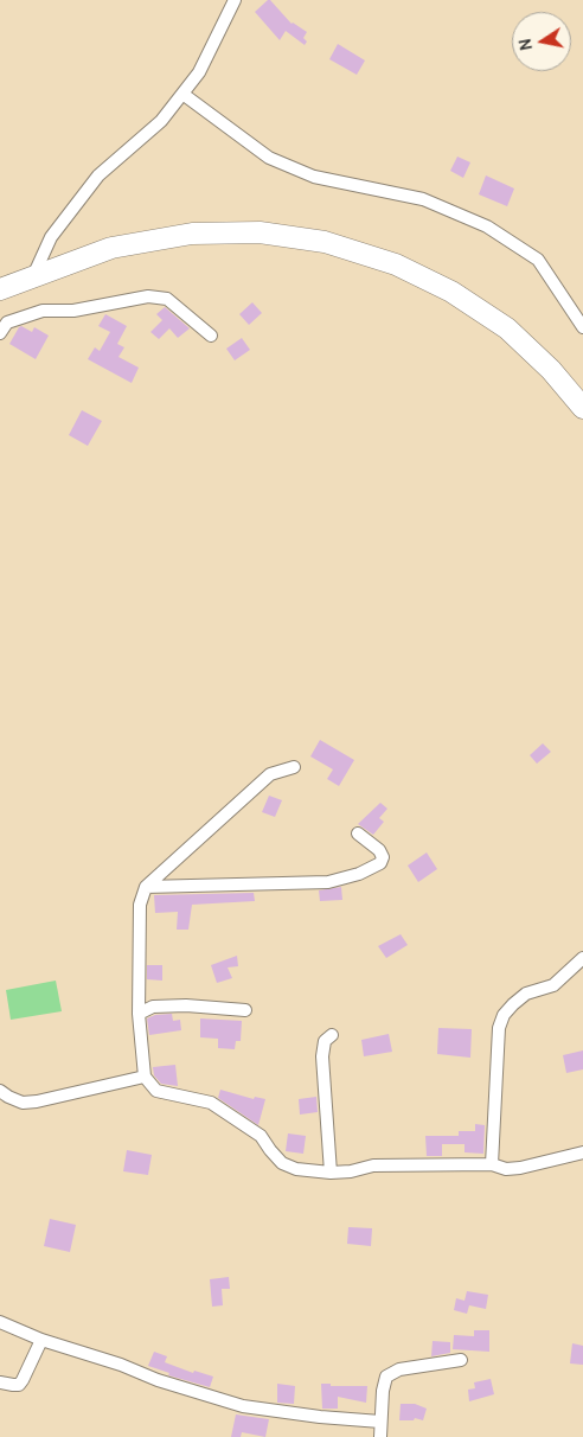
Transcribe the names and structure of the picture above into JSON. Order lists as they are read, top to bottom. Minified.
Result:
{"north":"left"}
